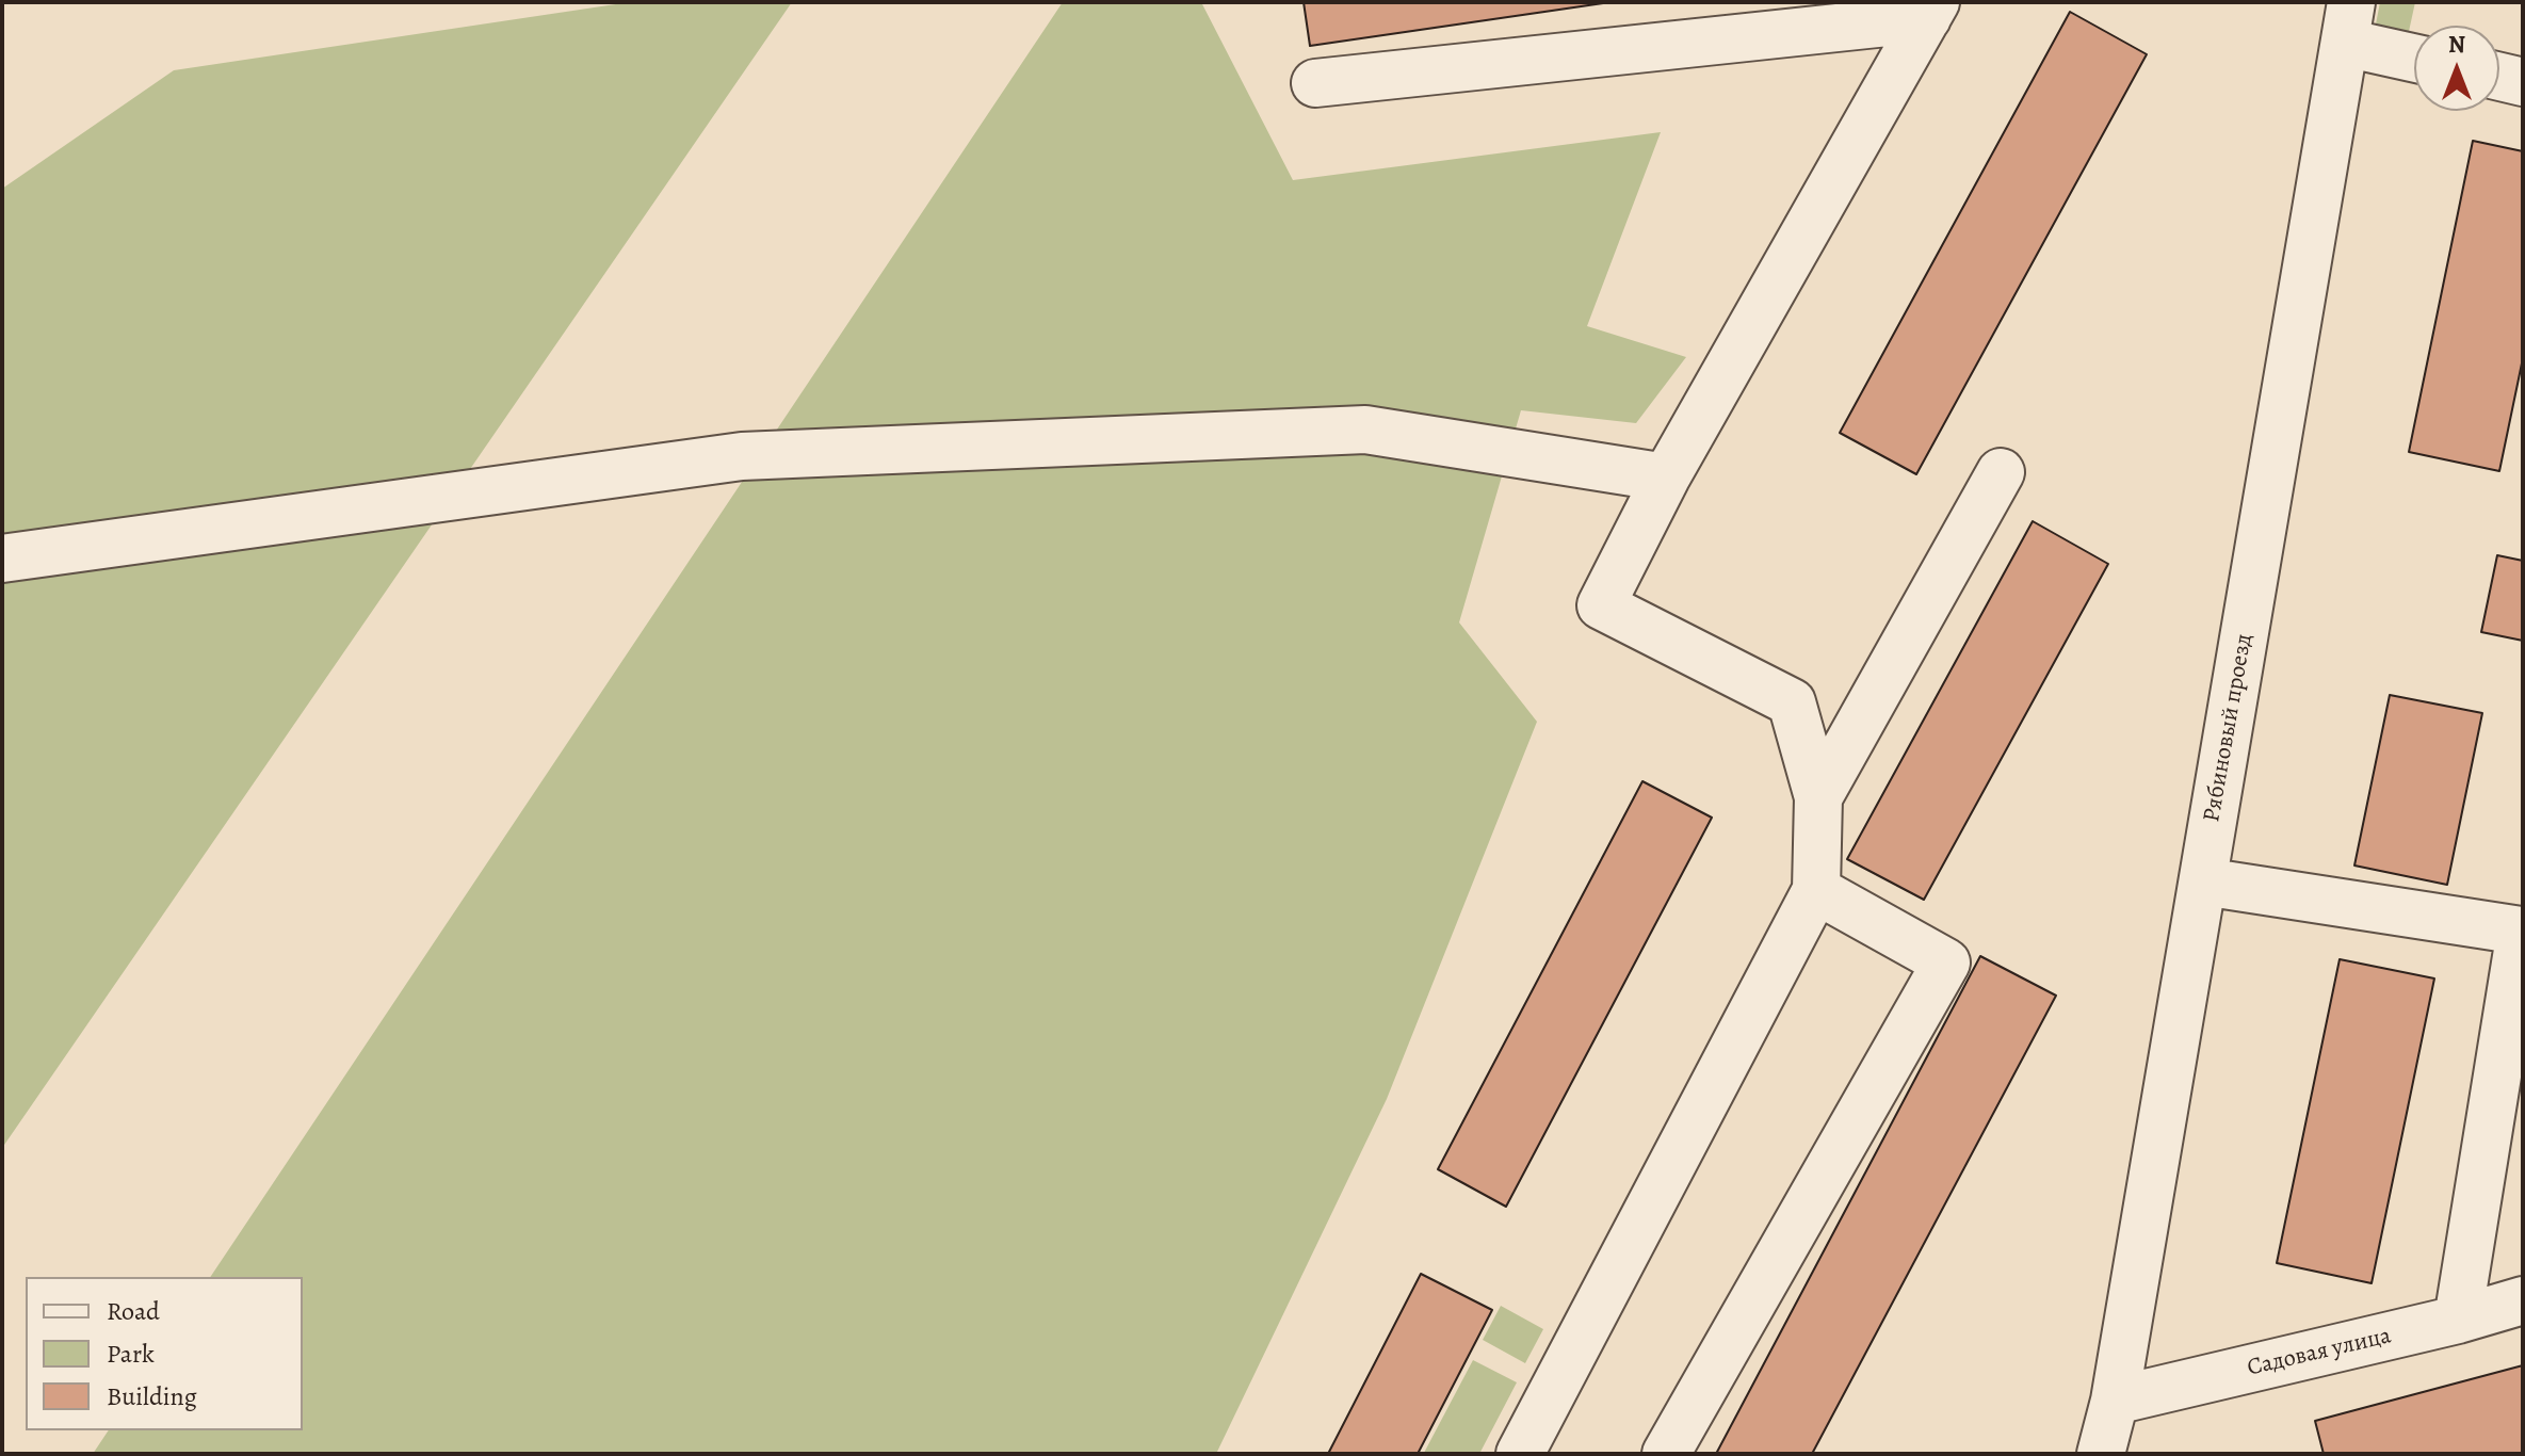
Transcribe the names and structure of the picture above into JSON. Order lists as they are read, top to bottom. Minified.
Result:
{"streets":{"street":["Рябиновый проезд","Садовая улица"]},"crossings":[["Рябиновый проезд","Садовая улица"]],"legend":["Road","Park","Building"],"north":"top"}
